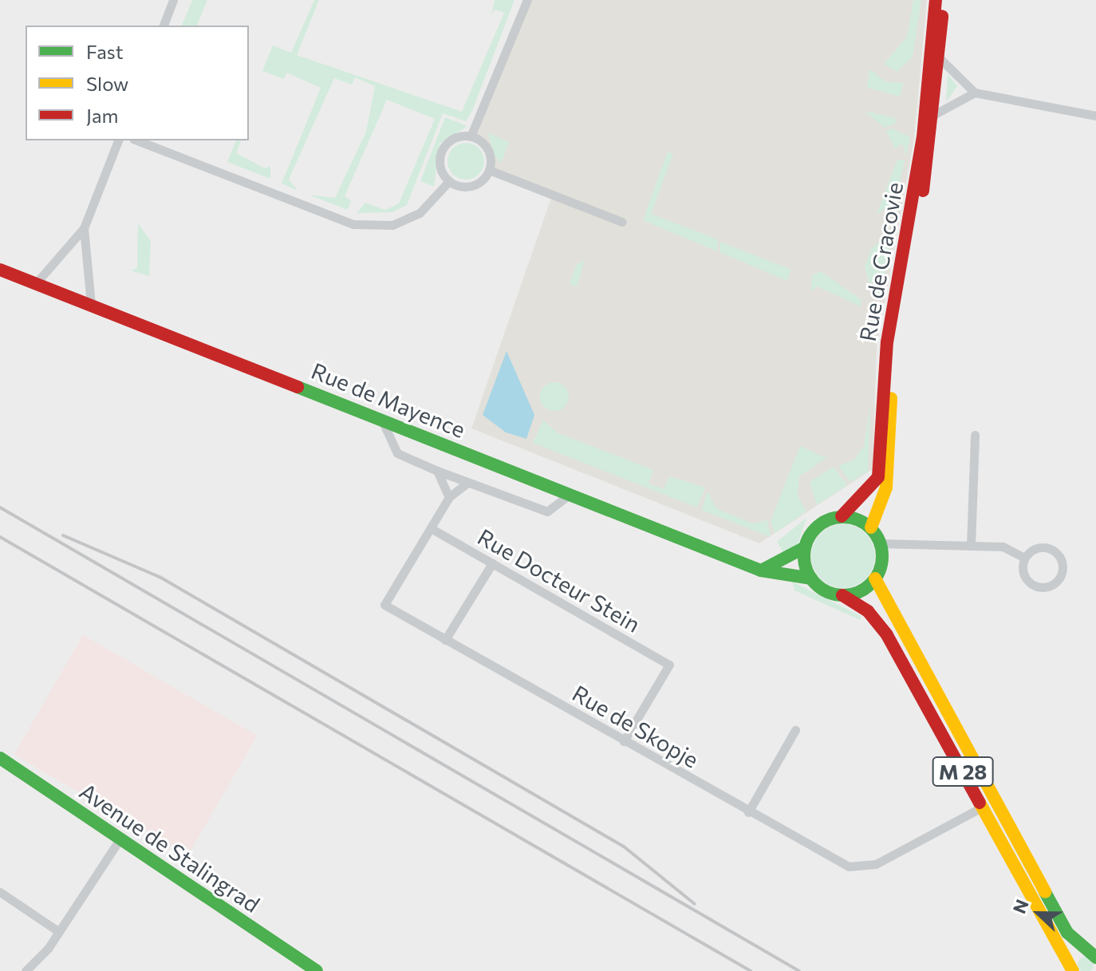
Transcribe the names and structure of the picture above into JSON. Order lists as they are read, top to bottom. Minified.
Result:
{"streets":{"main road":["Rue de Cracovie","Rue de Mayence","M 28","Avenue de Stalingrad"],"street":["Rue Docteur Stein","Rue de Skopje"]},"crossings":[["Rue de Cracovie","Rue de Mayence"],["Rue de Cracovie","M 28"],["Rue de Mayence","M 28"],["Rue Docteur Stein","Rue de Skopje"],["Rue de Skopje","M 28"]],"legend":["Fast","Slow","Jam"],"north":"left"}
